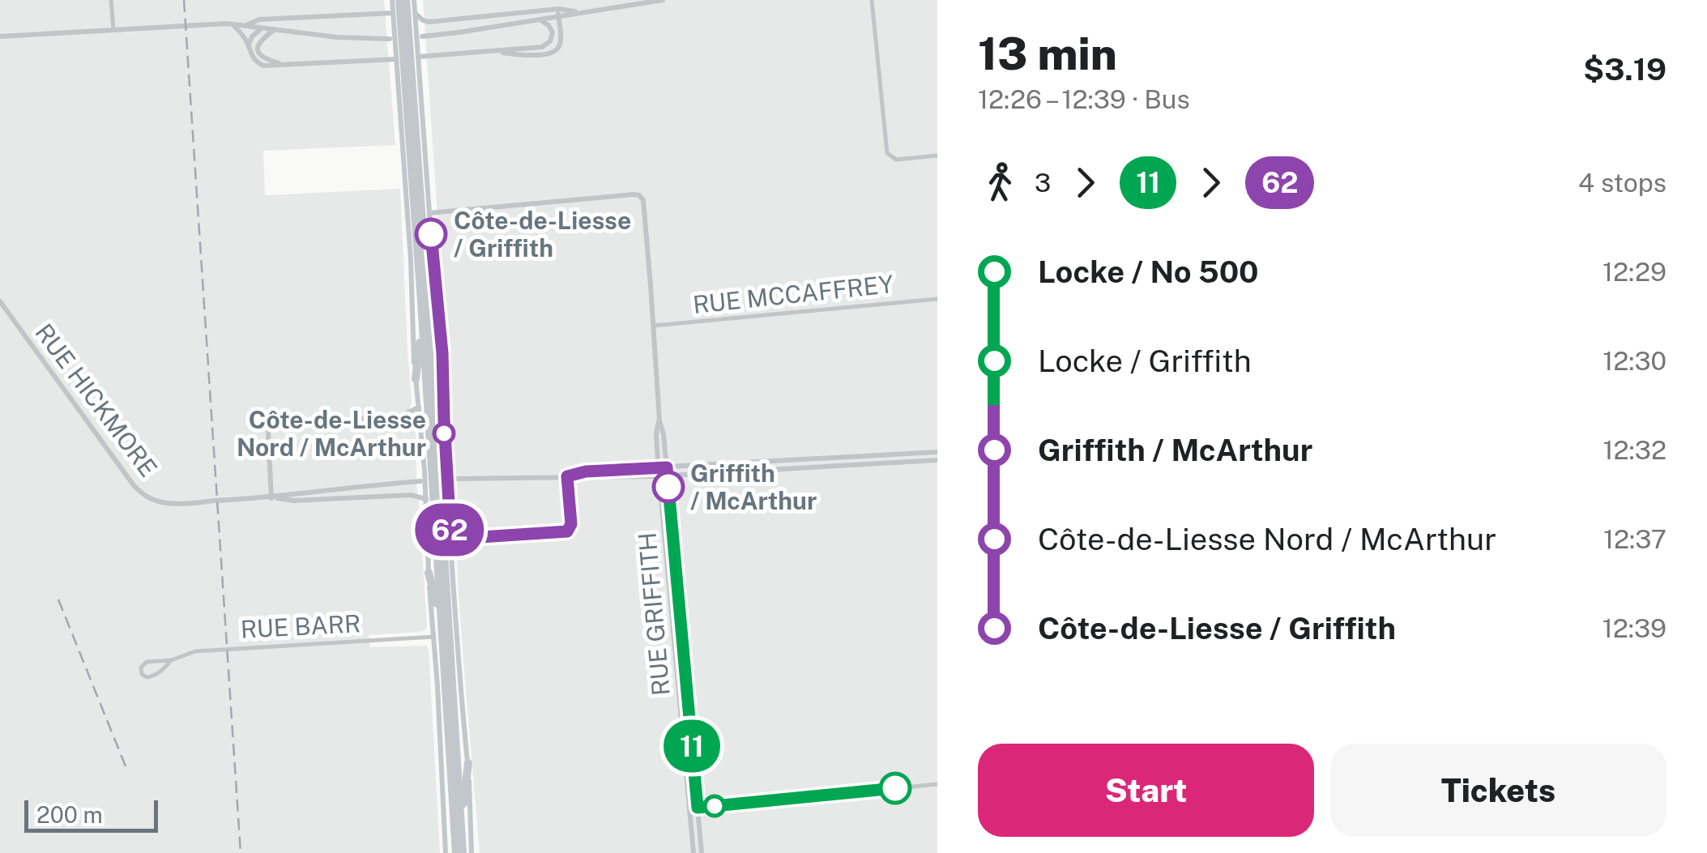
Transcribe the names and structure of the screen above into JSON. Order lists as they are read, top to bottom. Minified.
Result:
{"streets":{"street":["RUE MCCAFFREY","RUE HICKMORE","RUE GRIFFITH","RUE BARR"]},"crossings":[["RUE MCCAFFREY","RUE GRIFFITH"]],"places":["Côte-de-Liesse / Griffith","Côte-de-Liesse Nord / McArthur","Griffith / McArthur"],"lines":["bus line 62","bus line 11"],"scale_bar":"200 m","page":{"on_map":["11","62"],"heading":["13 min","12:26 – 12:39 · Bus","$3.19"],"legs":["3","11","62","4 stops"],"list":[{"name":"Locke / No 500","value":"12:29"},{"name":"Locke / Griffith","value":"12:30"},{"name":"Griffith / McArthur","value":"12:32"},{"name":"Côte-de-Liesse Nord / McArthur","value":"12:37"},{"name":"Côte-de-Liesse / Griffith","value":"12:39"}],"buttons":["Start","Tickets"],"scale":"200 m"}}
